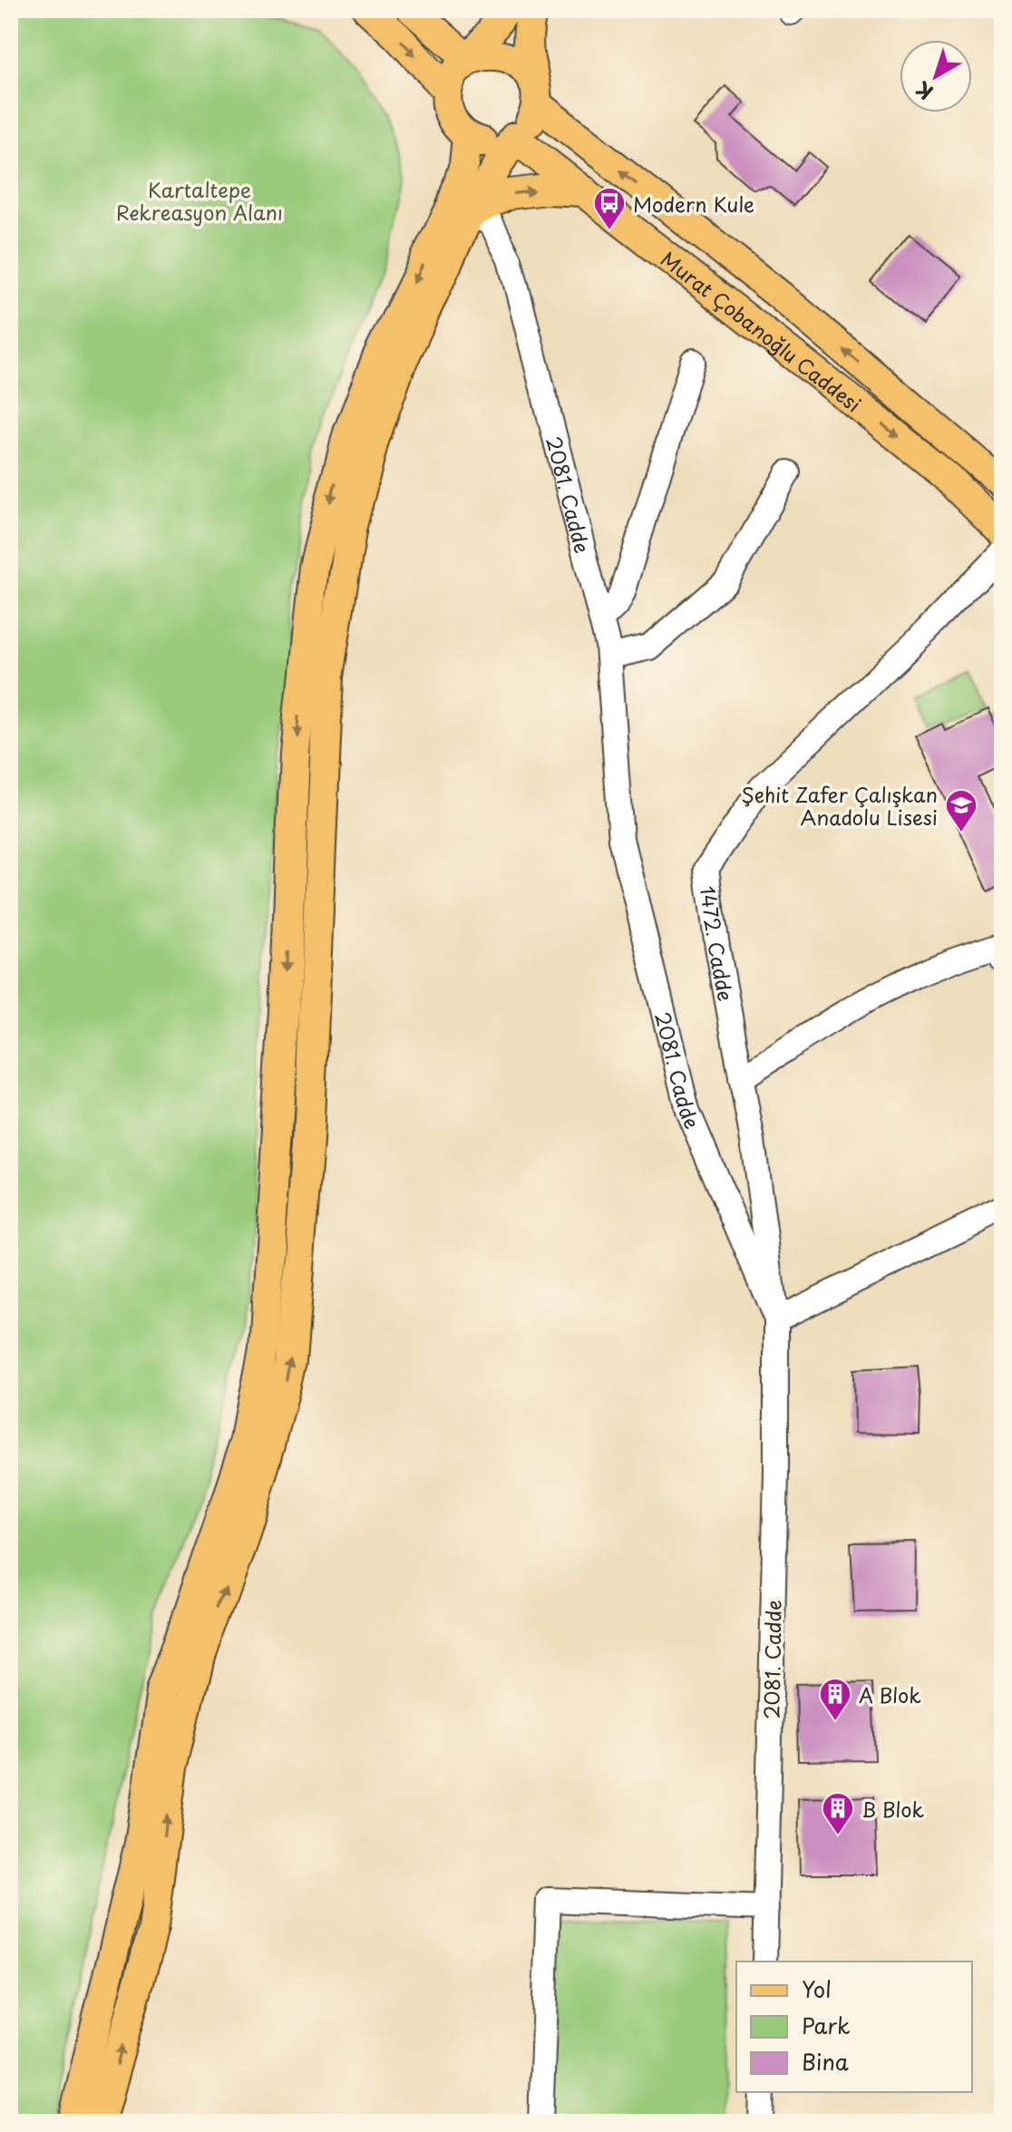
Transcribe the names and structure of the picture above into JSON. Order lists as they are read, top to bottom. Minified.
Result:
{"streets":{"main road":["Murat Çobanoğlu Caddesi"],"street":["2081. Cadde","1472. Cadde"]},"crossings":[["2081. Cadde","1472. Cadde"]],"parks":["Kartaltepe Rekreasyon Alanı"],"places":{"bus stop":["Modern Kule"],"school or university":["Şehit Zafer Çalışkan Anadolu Lisesi"],"building":["A Blok","B Blok"]},"legend":["Yol","Park","Bina"],"north":"bottom left"}
